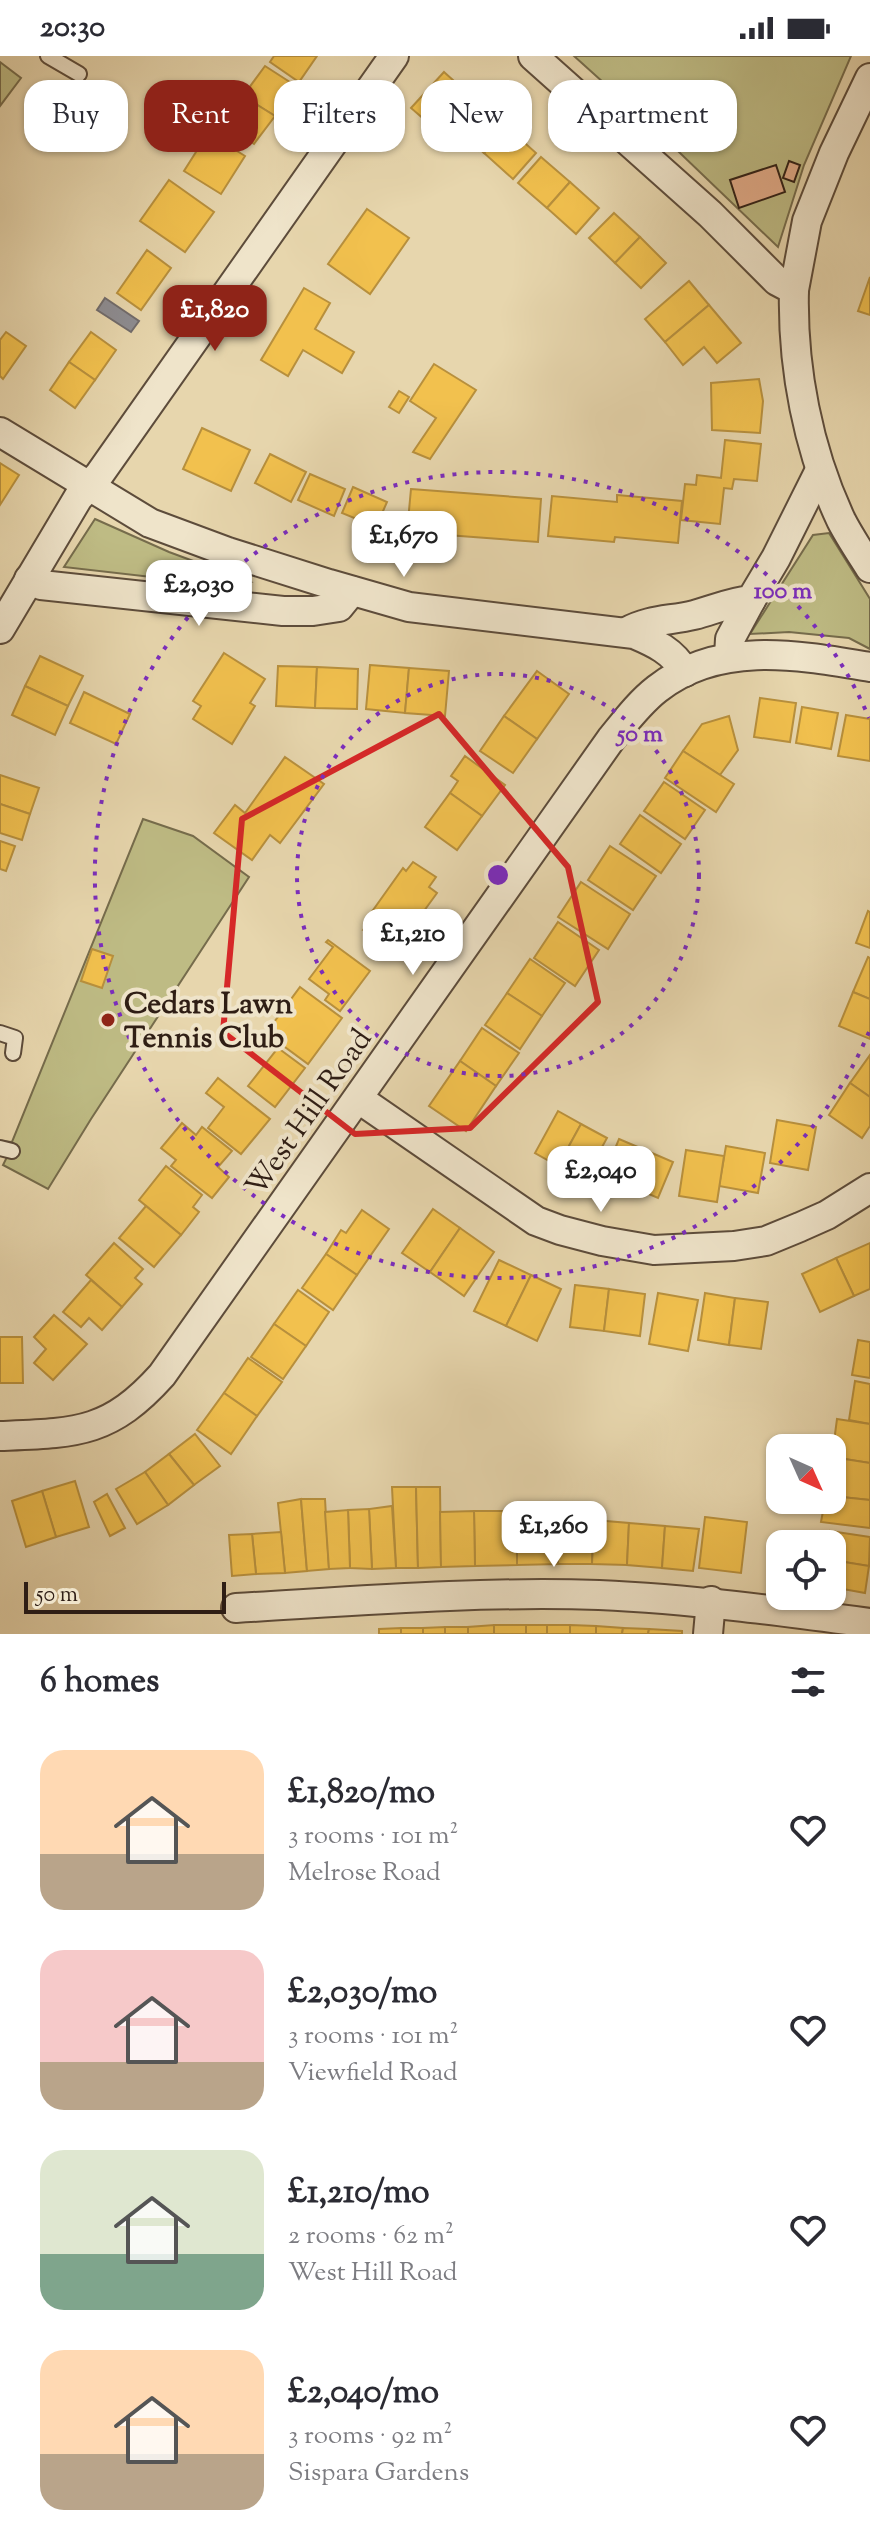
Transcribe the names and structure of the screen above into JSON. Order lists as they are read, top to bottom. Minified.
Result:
{"streets":{"street":["West Hill Road"]},"places":["Cedars Lawn Tennis Club"],"scale_bar":"50 m","north":"bottom right","page":{"status":"20:30","chip":["Buy","Rent","Filters","New","Apartment"],"price":["£1,820","£1,670","£2,030","£1,210","£2,040","£1,260"],"scale":"50 m","heading":"6 homes","list":[{"name":"£1,820/mo","note":"3 rooms · 101 m² · Melrose Road"},{"name":"£2,030/mo","note":"3 rooms · 101 m² · Viewfield Road"},{"name":"£1,210/mo","note":"2 rooms · 62 m² · West Hill Road"},{"name":"£2,040/mo","note":"3 rooms · 92 m² · Sispara Gardens"}]},"rings":["100 m","50 m"]}
